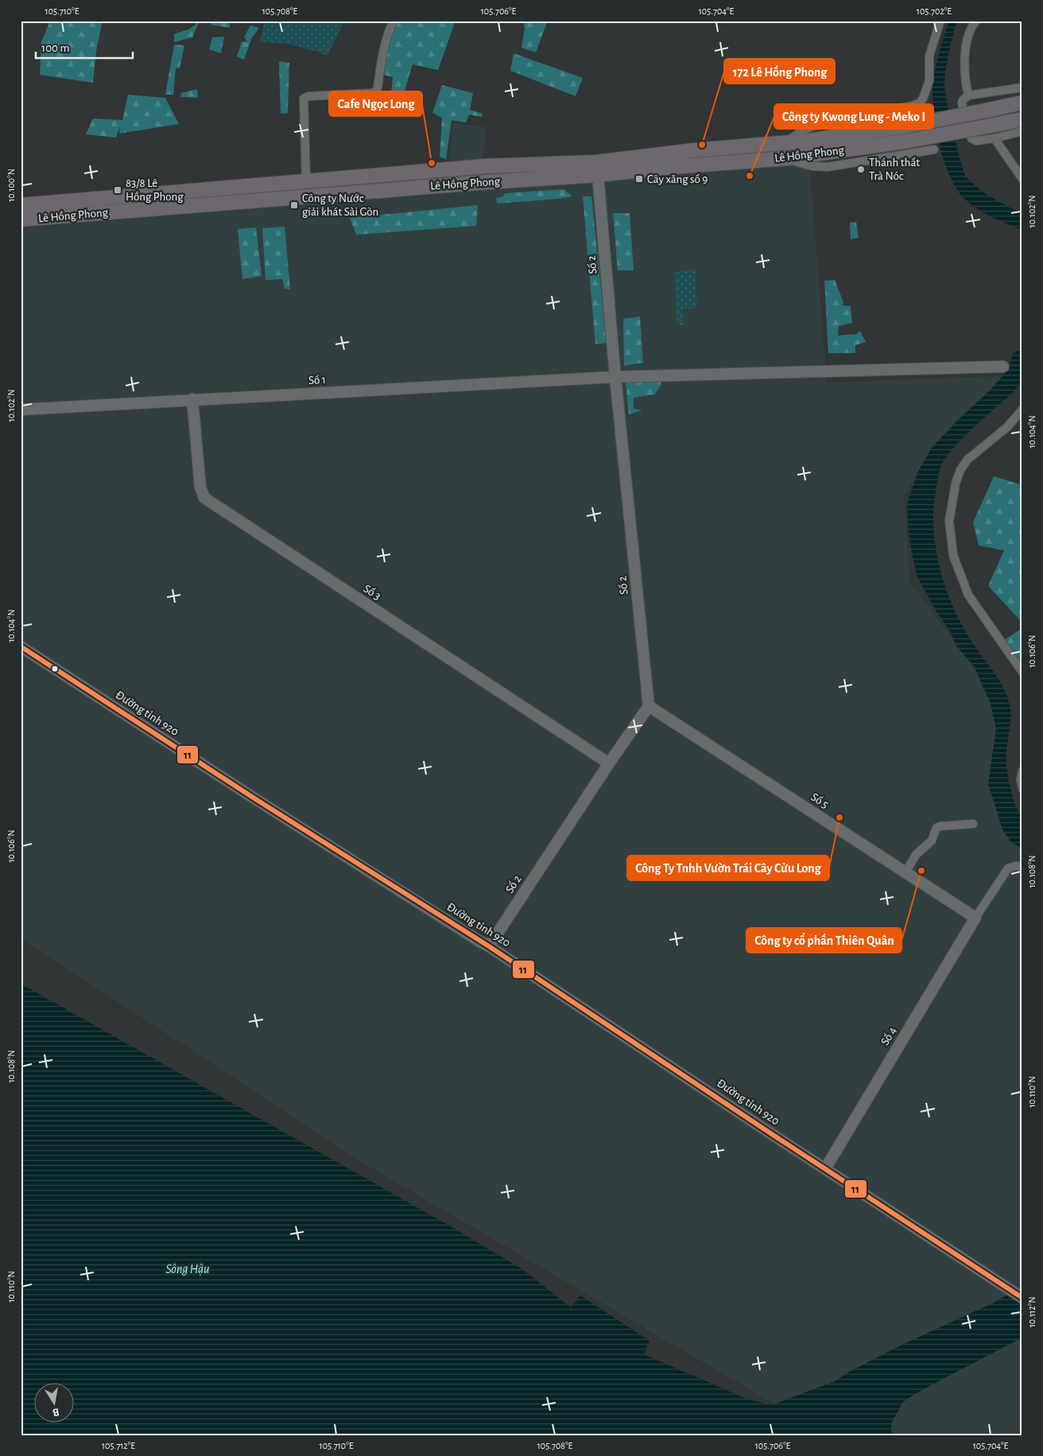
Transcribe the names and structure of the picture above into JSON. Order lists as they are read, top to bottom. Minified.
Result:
{"streets":{"highway":["Lê Hồng Phong"],"street":["Số 2","Số 1","Số 3","Đường tỉnh 920","Số 5","Số 4"]},"crossings":[["Lê Hồng Phong","Số 2"],["Số 2","Số 1"],["Số 2","Số 3"],["Số 2","Đường tỉnh 920"],["Số 2","Số 5"],["Số 1","Số 3"],["Đường tỉnh 920","Số 4"],["Số 5","Số 4"]],"water":["Sông Hậu"],"places":{"other":["172 Lê Hồng Phong","Cafe Ngọc Long","Thánh thất Trà Nóc","Công ty Kwong Lung - Meko I","Công Ty Tnhh Vườn Trái Cây Cửu Long","Công ty cổ phần Thiên Quân"],"transit":["Cây xăng số 9","83/8 Lê Hồng Phong","Công ty Nước giải khát Sài Gòn"]},"lines":["transit line 11"],"scale_bar":"100 m","north":"bottom","coordinates":["105.710°E","105.708°E","105.706°E","105.704°E","105.702°E","10.100°N","10.102°N","10.104°N","10.106°N","10.108°N","10.110°N","10.112°N","105.712°E"]}
